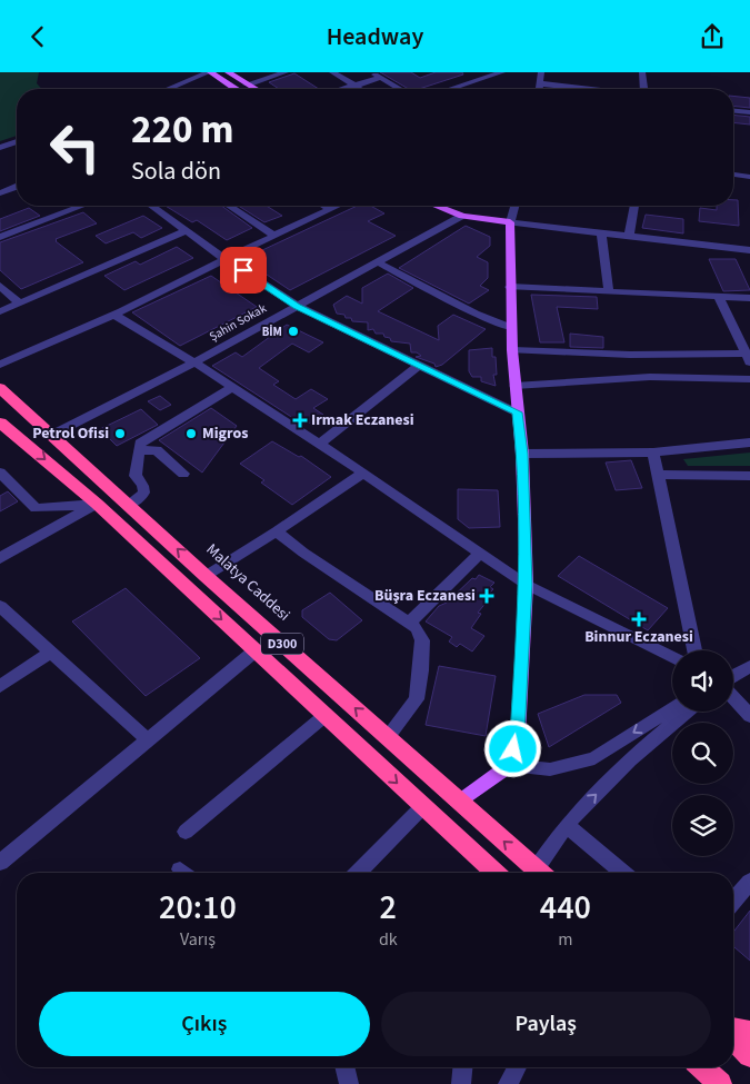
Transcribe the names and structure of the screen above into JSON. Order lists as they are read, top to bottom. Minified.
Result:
{"streets":{"highway":["Malatya Caddesi","D300"],"street":["Şahin Sokak"]},"crossings":[["Şahin Sokak","Malatya Caddesi"],["Malatya Caddesi","D300"]],"places":{"other":["BİM","Petrol Ofisi","Migros"],"health":["Irmak Eczanesi","Büşra Eczanesi","Binnur Eczanesi"]},"page":{"header":"Headway","turn":["220 m","Sola dön"],"eta":["20:10","Varış","2","dk","440","m"],"buttons":["Çıkış","Paylaş"]}}
